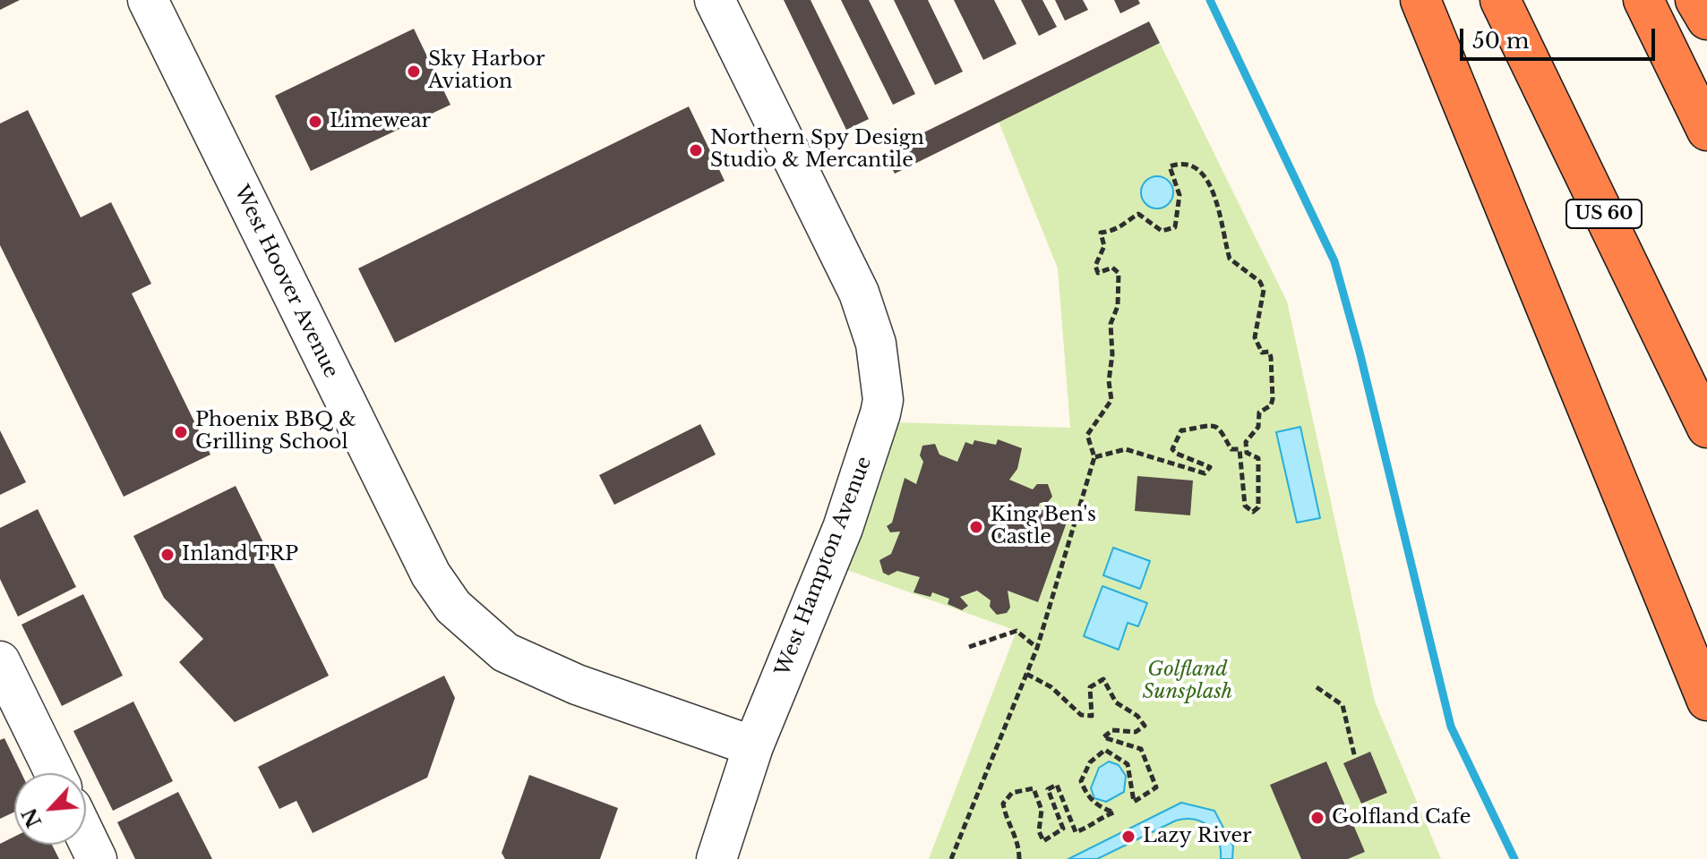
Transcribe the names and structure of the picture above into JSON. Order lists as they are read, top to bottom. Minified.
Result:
{"streets":{"highway":["US 60"],"street":["West Hoover Avenue","West Hampton Avenue"]},"crossings":[["West Hoover Avenue","West Hampton Avenue"]],"parks":["Golfland Sunsplash"],"places":["Sky Harbor Aviation","Limewear","Northern Spy Design Studio & Mercantile","Phoenix BBQ & Grilling School","King Ben's Castle","Inland TRP","Golfland Cafe","Lazy River"],"scale_bar":"50 m","north":"bottom left"}
